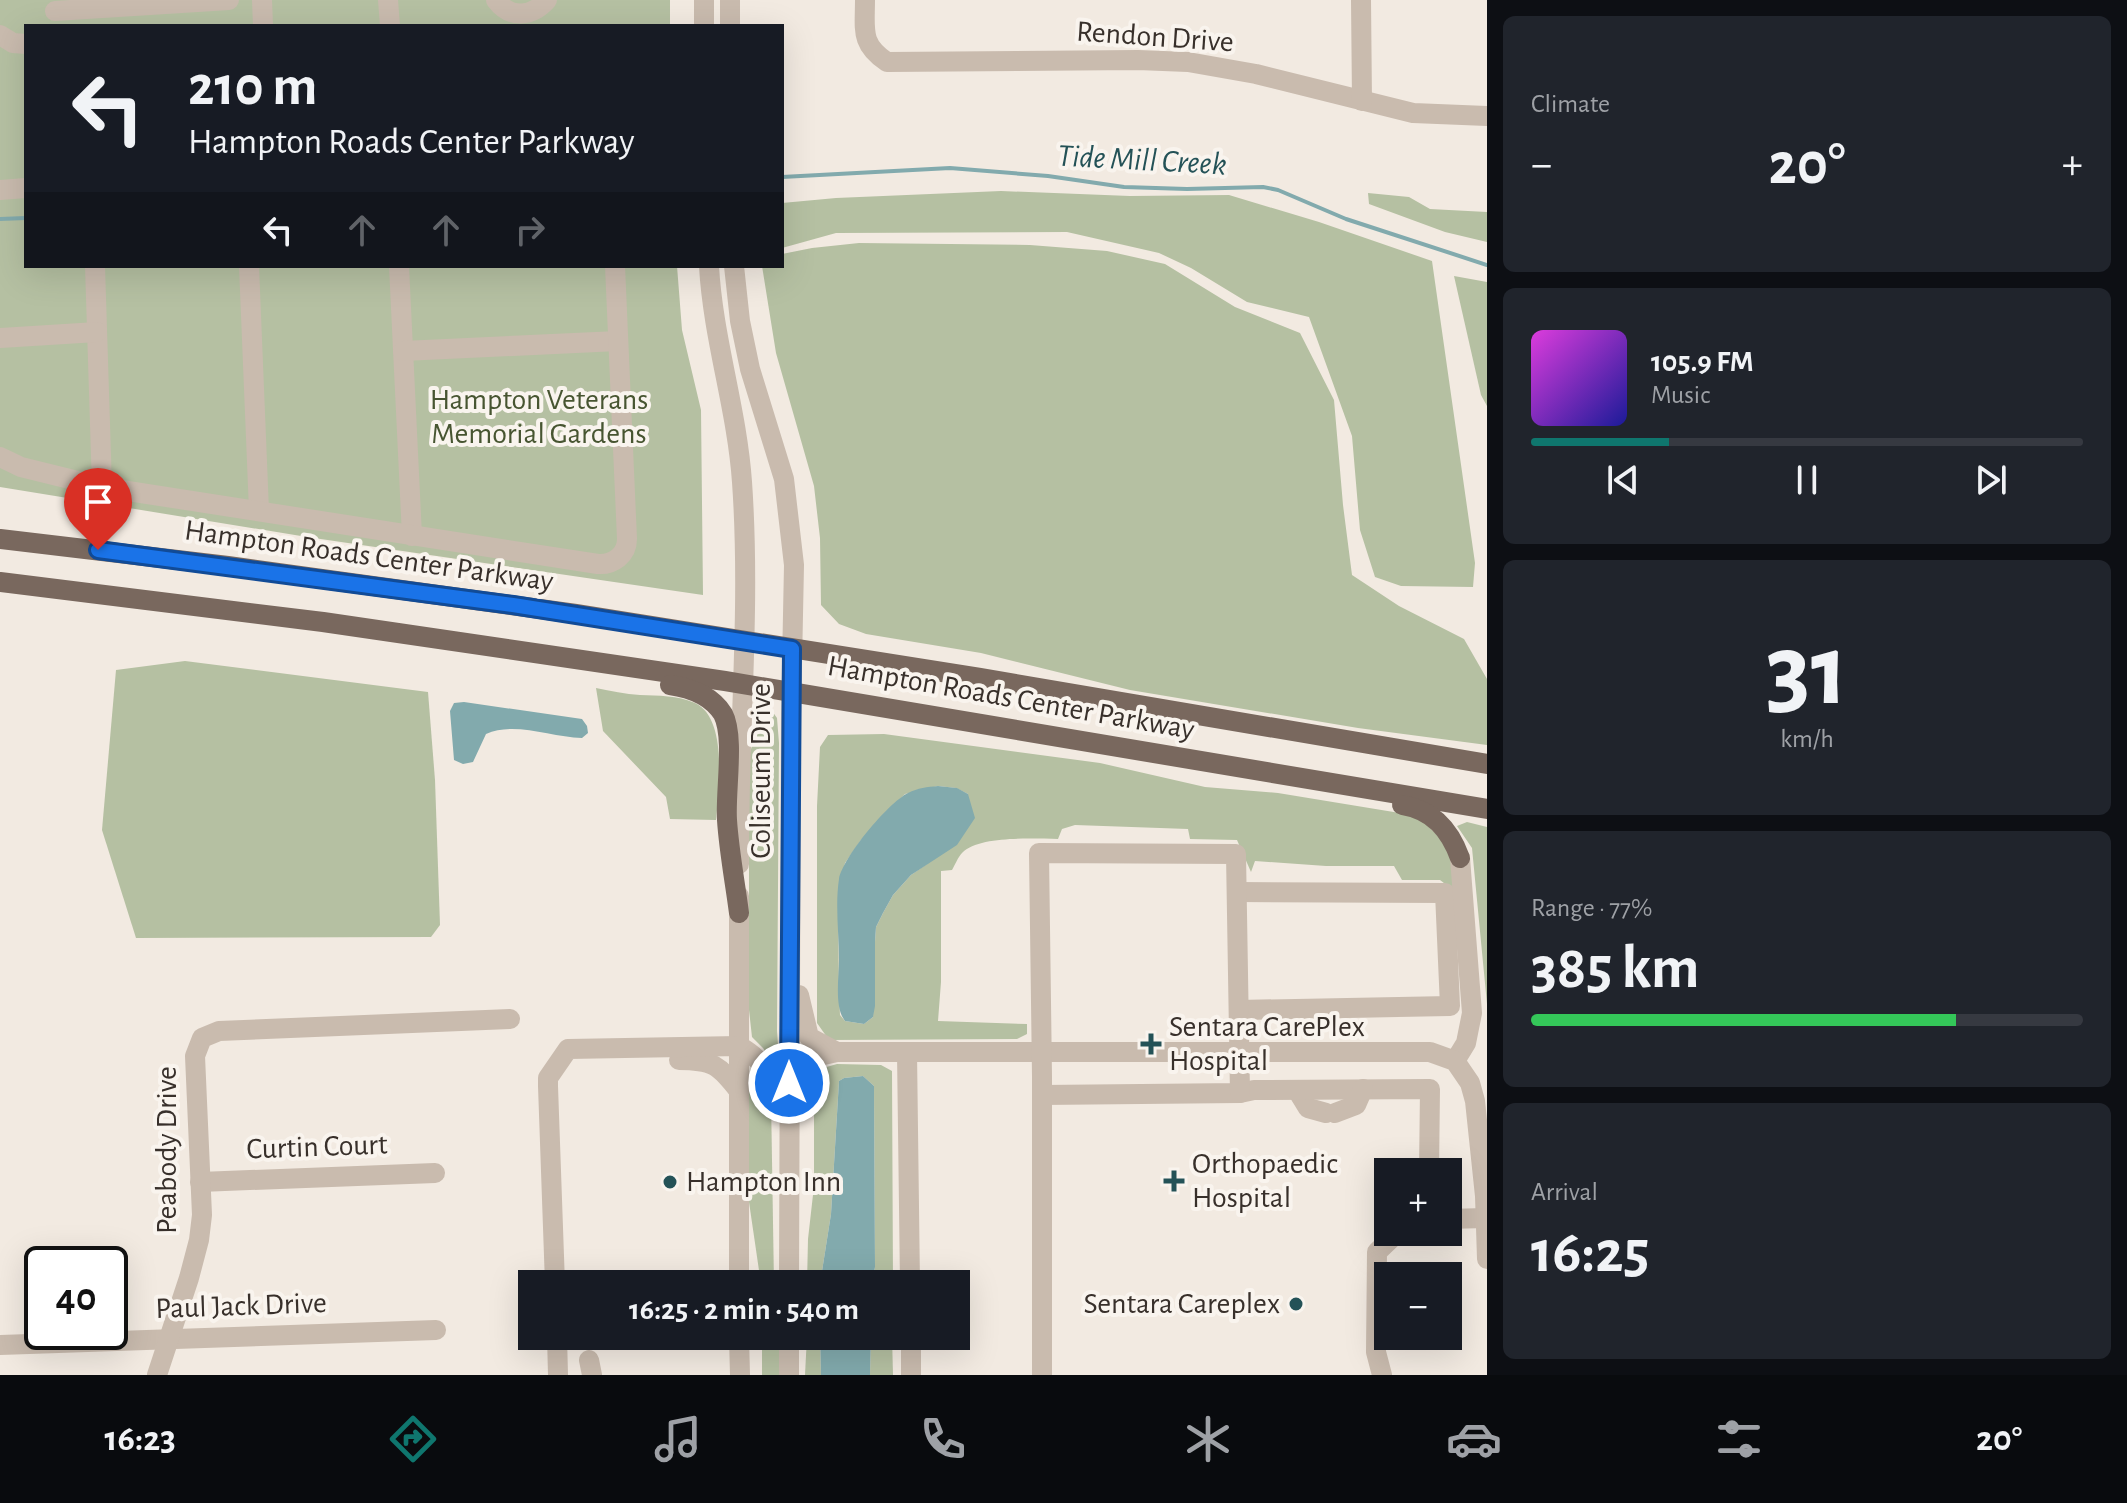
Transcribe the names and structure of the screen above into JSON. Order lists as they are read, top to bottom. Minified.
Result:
{"streets":{"main road":["Hampton Roads Center Parkway"],"street":["Rendon Drive","Coliseum Drive","Curtin Court","Peabody Drive","Paul Jack Drive"]},"crossings":[["Hampton Roads Center Parkway","Coliseum Drive"],["Curtin Court","Peabody Drive"],["Peabody Drive","Paul Jack Drive"]],"water":["Tide Mill Creek"],"parks":["Hampton Veterans Memorial Gardens"],"places":{"health":["Sentara CarePlex Hospital","Orthopaedic Hospital"],"other":["Hampton Inn","Sentara Careplex"]},"page":{"tile":["Climate",["31","km/h"],["Range · 77%","385 km"],["Arrival","16:25"]],"turn":["210 m","Hampton Roads Center Parkway"],"heat":["−","20°","+"],"song":["105.9 FM","Music"],"map_buttons":["+","−"],"limit":"40","trip":"16:25 · 2 min · 540 m","tabs":["16:23","20°"]}}
